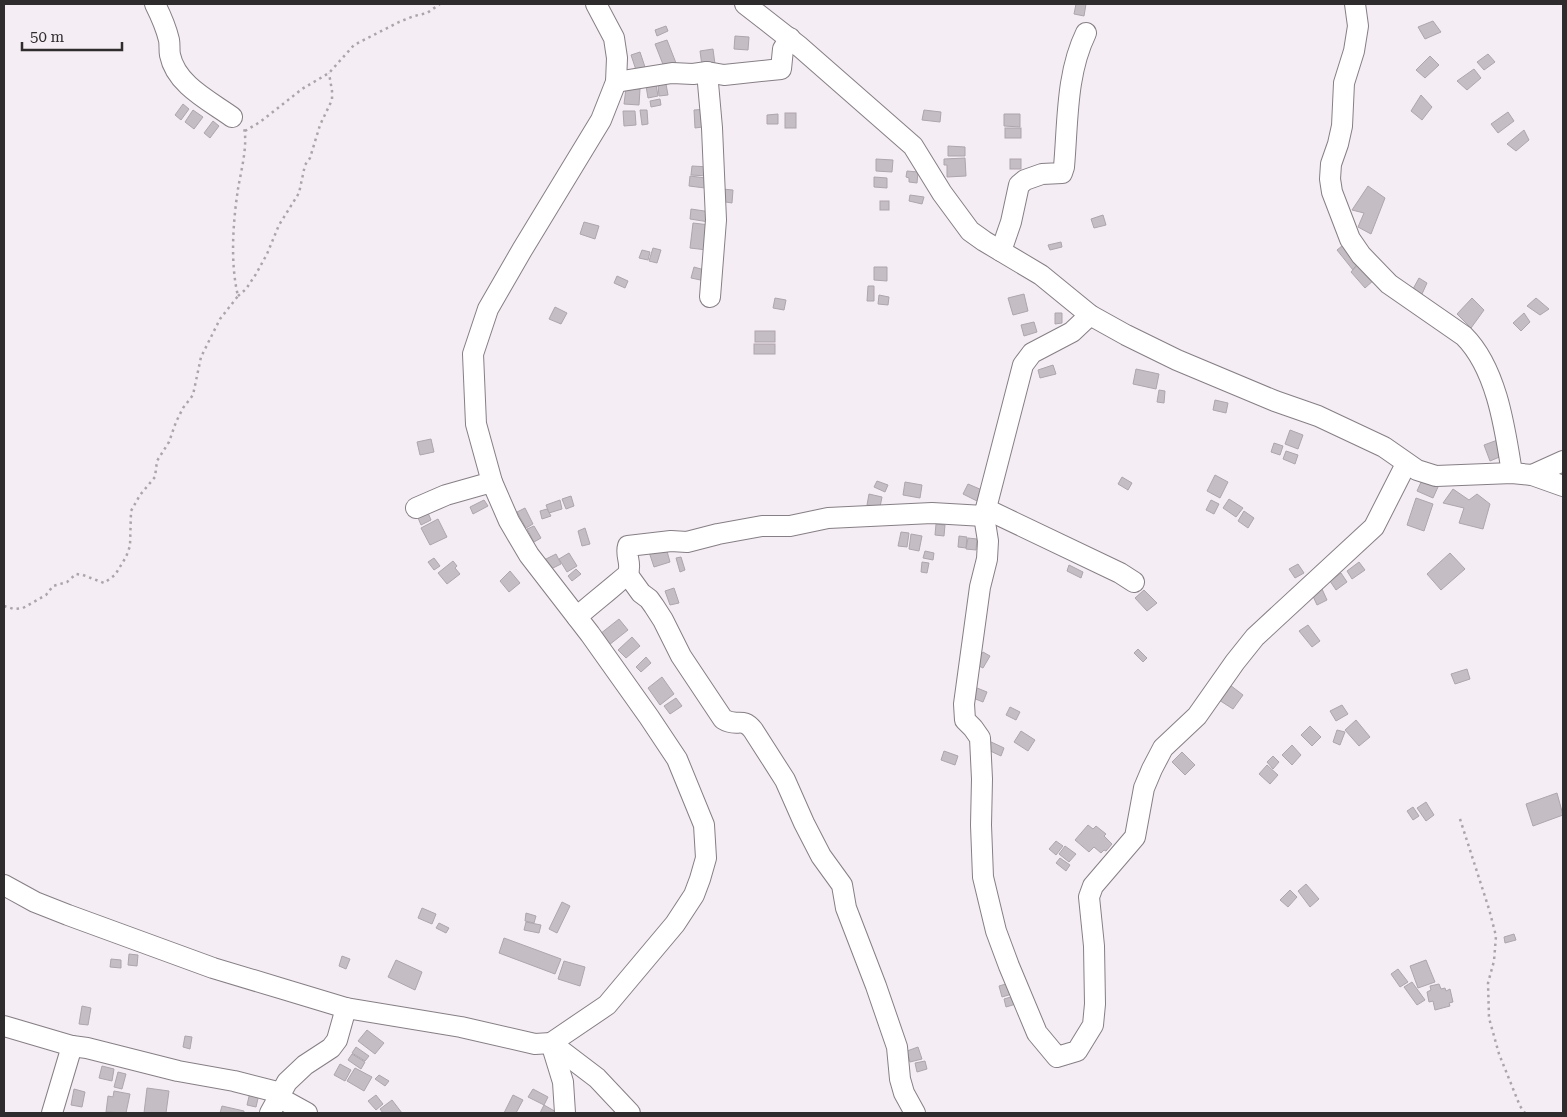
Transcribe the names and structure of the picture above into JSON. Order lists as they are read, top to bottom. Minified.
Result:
{"scale_bar":"50 m"}
